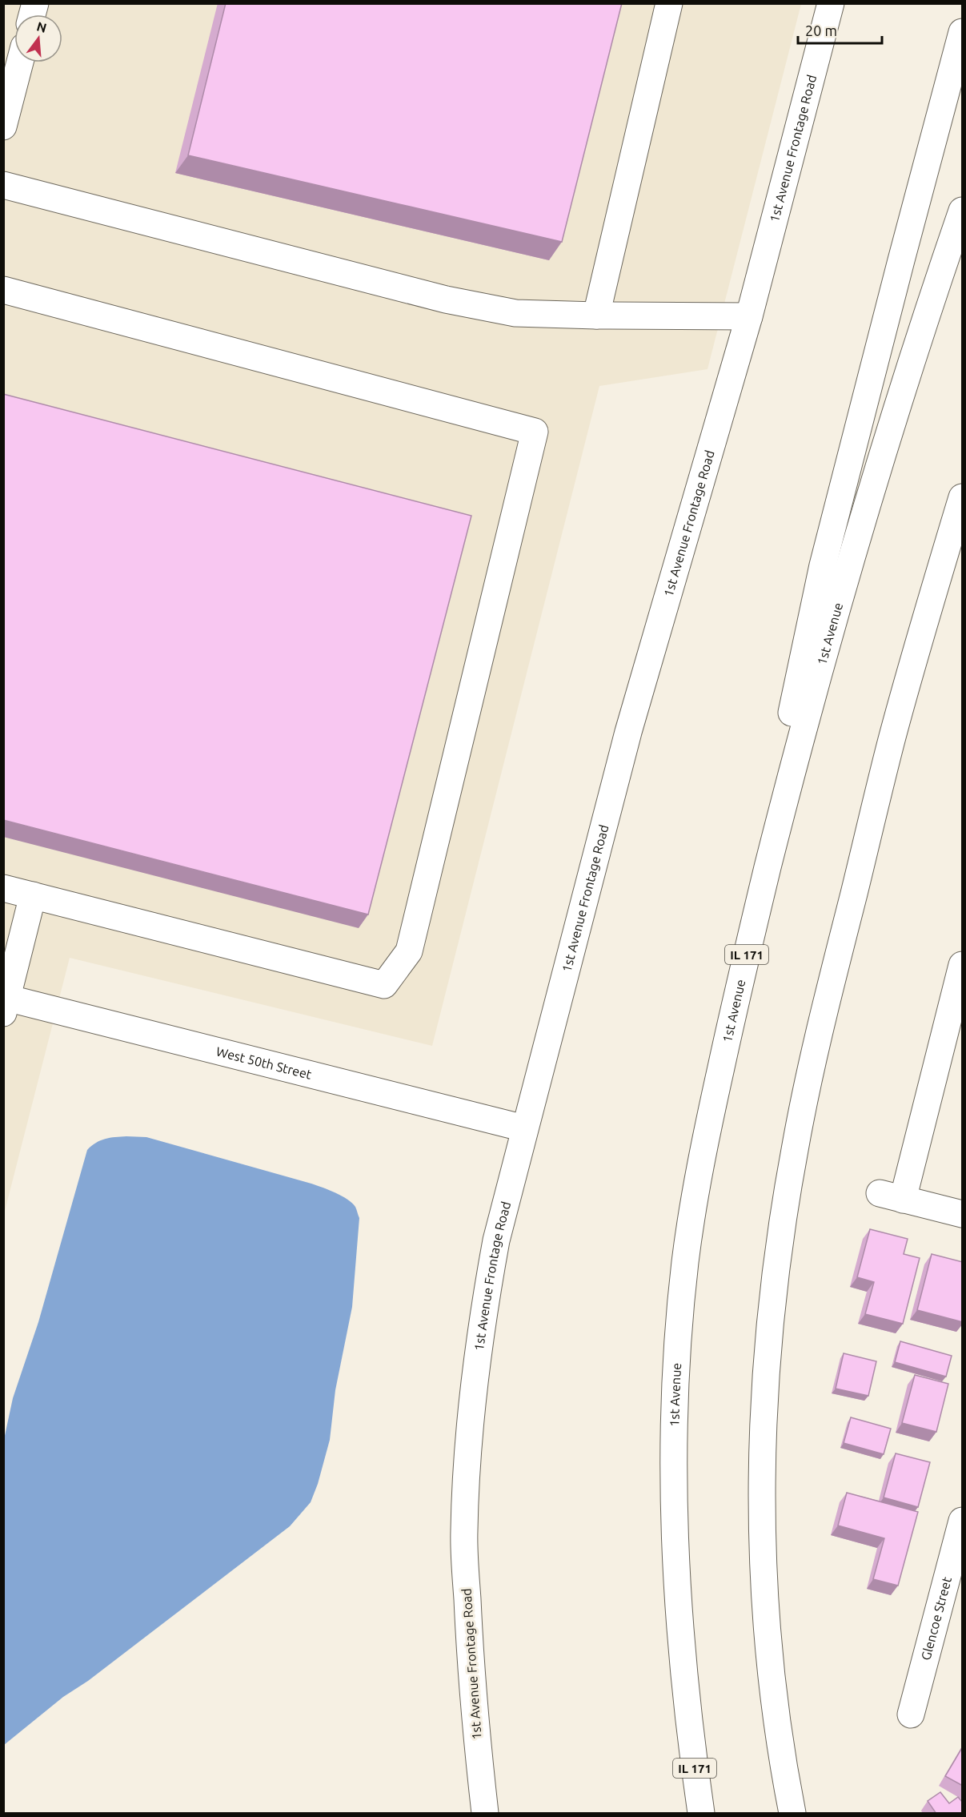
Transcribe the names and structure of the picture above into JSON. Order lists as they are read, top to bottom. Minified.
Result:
{"streets":{"main road":["1st Avenue Frontage Road","1st Avenue","IL 171","West 50th Street","Glencoe Street"]},"crossings":[["1st Avenue Frontage Road","West 50th Street"]],"scale_bar":"20 m","north":"top"}
